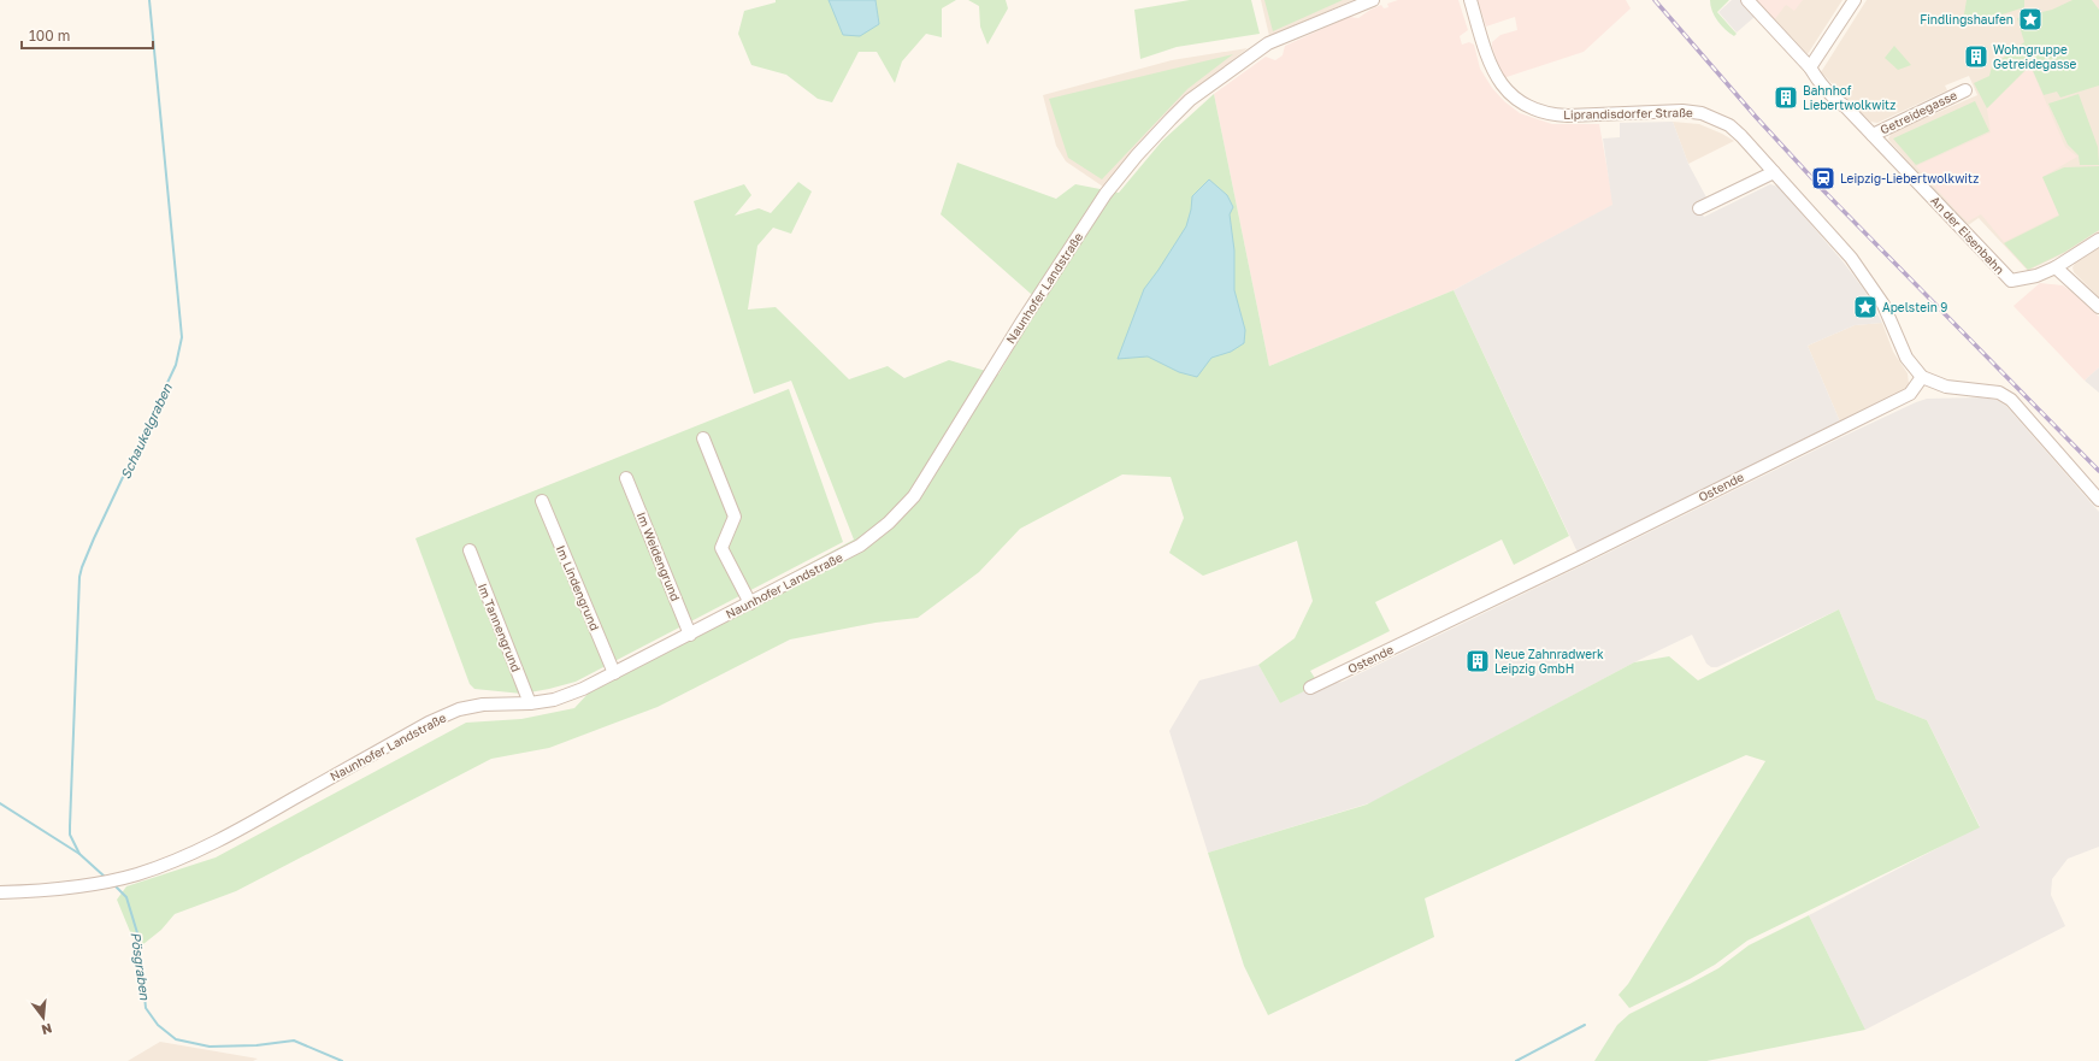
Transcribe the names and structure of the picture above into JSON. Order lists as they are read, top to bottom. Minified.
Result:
{"streets":{"street":["Getreidegasse","Liprandisdorfer Straße","An der Eisenbahn","Naunhofer Landstraße","Ostende","Im Weidengrund","Im Lindengrund","Im Tannengrund"]},"crossings":[["Getreidegasse","An der Eisenbahn"],["Liprandisdorfer Straße","Ostende"],["Naunhofer Landstraße","Im Weidengrund"],["Naunhofer Landstraße","Im Lindengrund"],["Naunhofer Landstraße","Im Tannengrund"]],"water":["Schaukelgraben","Pösgraben"],"places":{"place":["Findlingshaufen","Apelstein 9"],"building":["Wohngruppe Getreidegasse","Bahnhof Liebertwolkwitz","Neue Zahnradwerk Leipzig GmbH"],"station":["Leipzig-Liebertwolkwitz"]},"scale_bar":"100 m","north":"bottom"}
